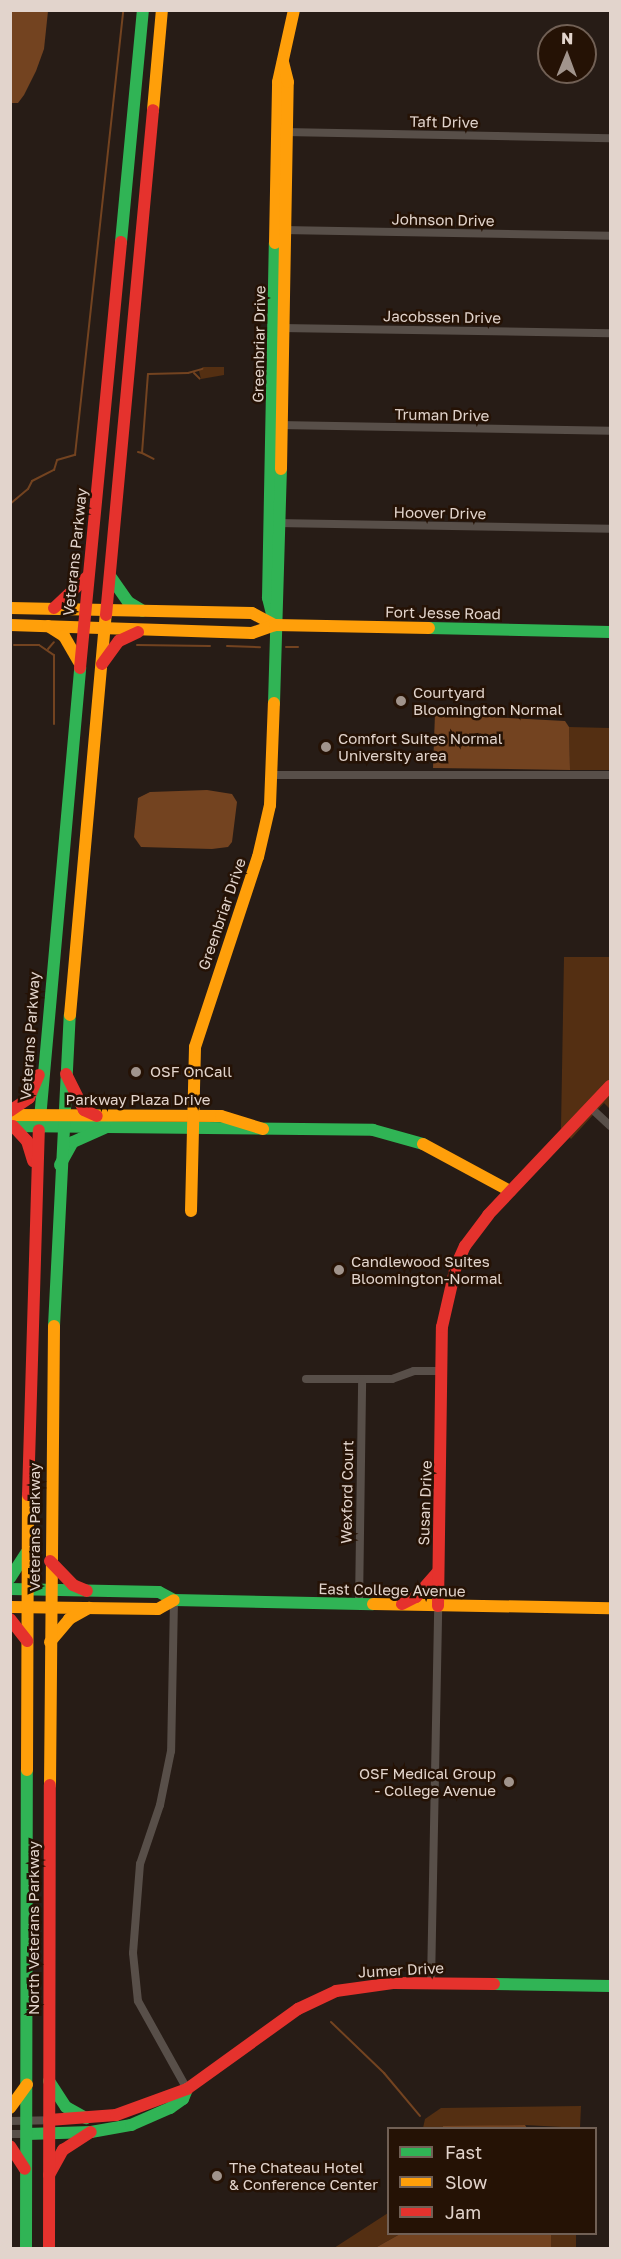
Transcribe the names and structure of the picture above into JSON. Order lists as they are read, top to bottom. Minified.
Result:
{"streets":{"main road":["Greenbriar Drive","Veterans Parkway","Fort Jesse Road","Parkway Plaza Drive","Susan Drive","East College Avenue","North Veterans Parkway","Jumer Drive"],"street":["Taft Drive","Johnson Drive","Jacobssen Drive","Truman Drive","Hoover Drive","Wexford Court"]},"crossings":[["Taft Drive","Greenbriar Drive"],["Johnson Drive","Greenbriar Drive"],["Jacobssen Drive","Greenbriar Drive"],["Greenbriar Drive","Truman Drive"],["Greenbriar Drive","Hoover Drive"],["Greenbriar Drive","Fort Jesse Road"],["Greenbriar Drive","Parkway Plaza Drive"],["Veterans Parkway","Fort Jesse Road"],["Veterans Parkway","Parkway Plaza Drive"],["Veterans Parkway","East College Avenue"],["Veterans Parkway","North Veterans Parkway"],["Veterans Parkway","Jumer Drive"],["Parkway Plaza Drive","Susan Drive"],["Wexford Court","East College Avenue"],["Susan Drive","East College Avenue"],["Susan Drive","Jumer Drive"],["East College Avenue","North Veterans Parkway"],["North Veterans Parkway","Jumer Drive"]],"places":["Courtyard Bloomington Normal","Comfort Suites Normal University area","OSF OnCall","Candlewood Suites Bloomington-Normal","OSF Medical Group - College Avenue","The Chateau Hotel & Conference Center"],"legend":["Fast","Slow","Jam"],"north":"top"}
